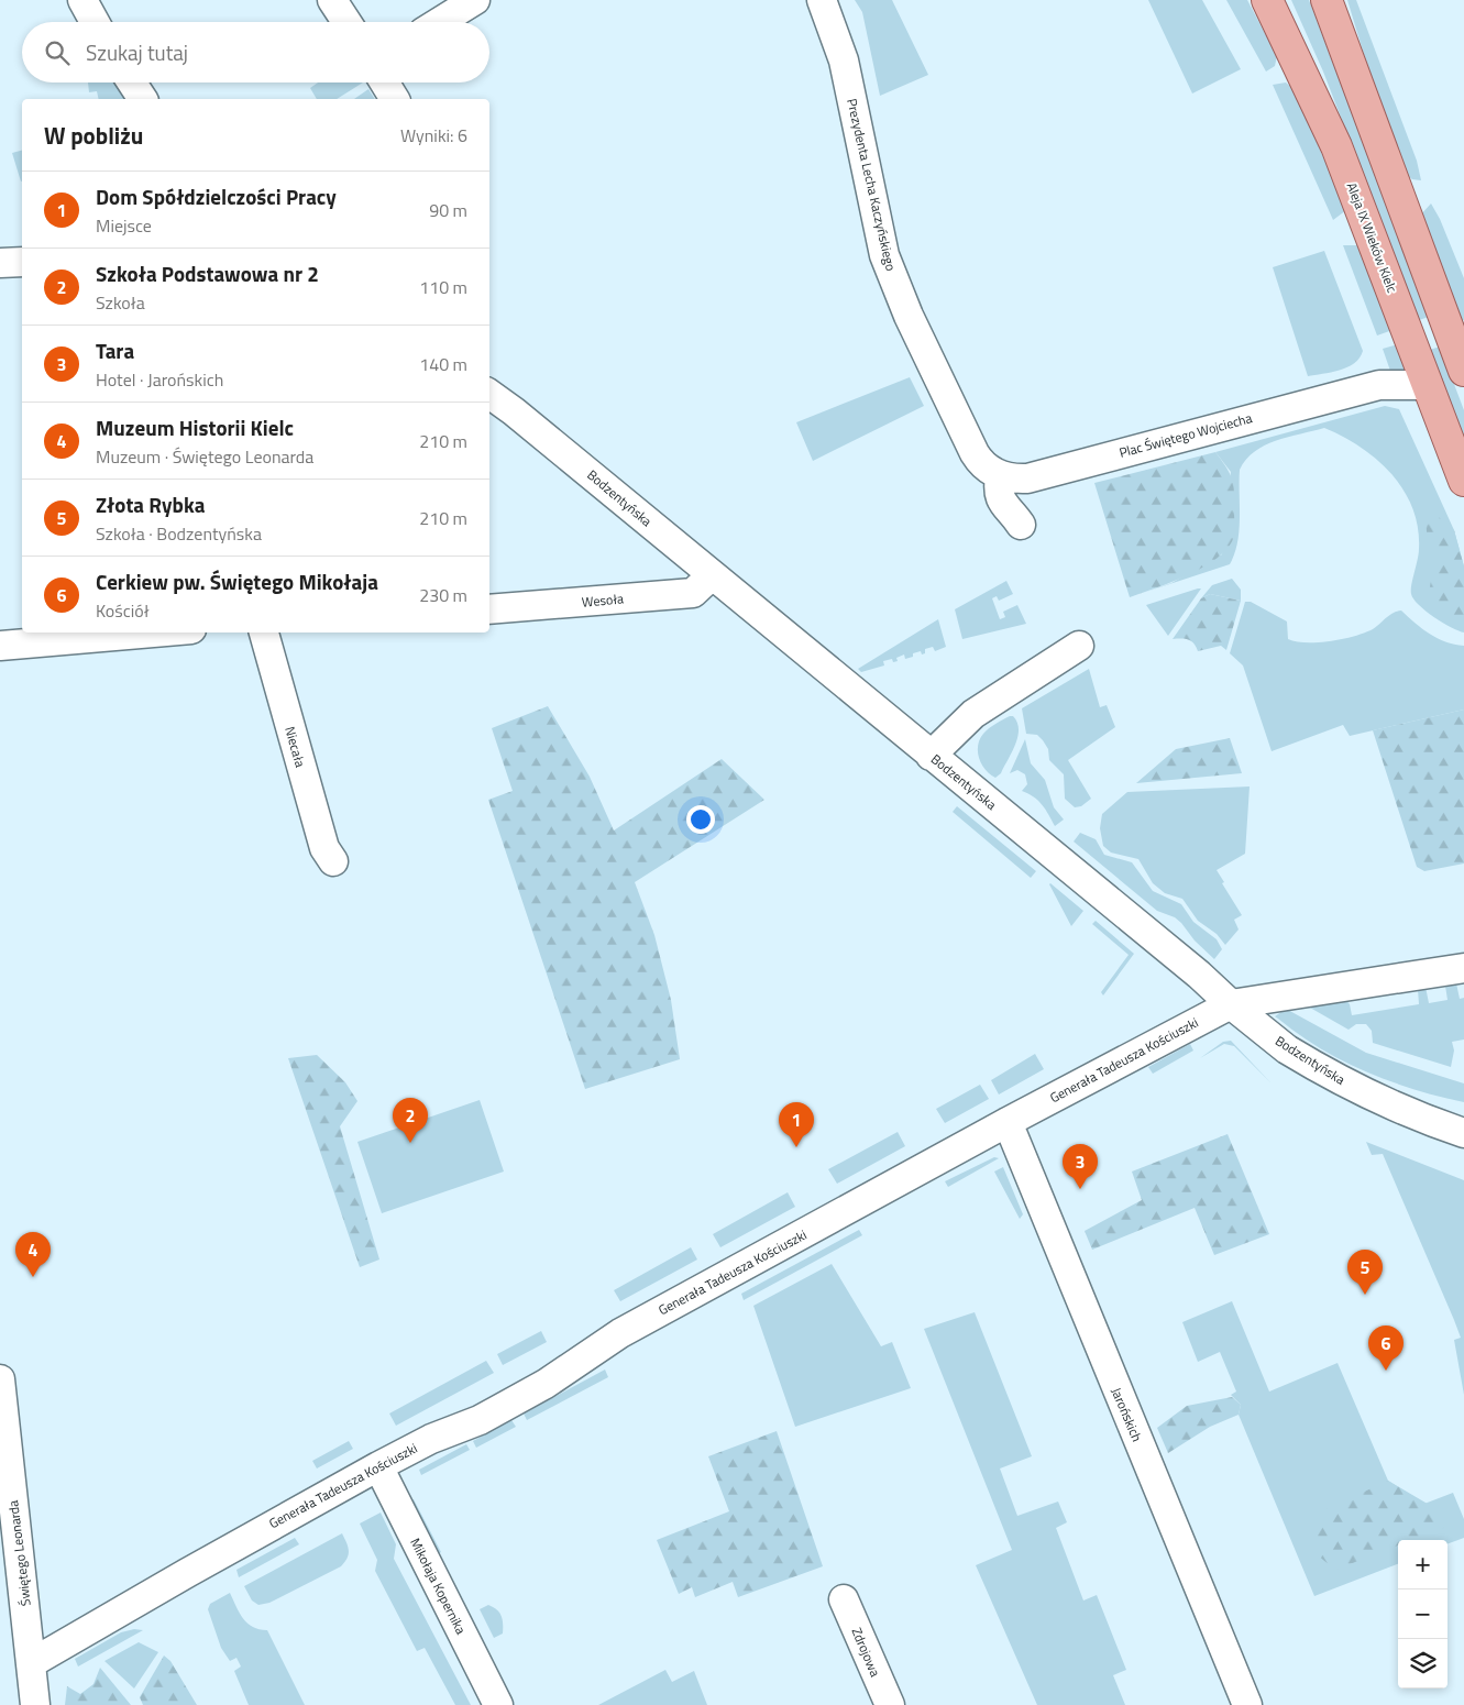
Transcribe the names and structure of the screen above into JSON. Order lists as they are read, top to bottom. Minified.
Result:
{"streets":{"main road":["Aleja IX Wieków Kielc"],"street":["Prezydenta Lecha Kaczyńskiego","Plac Świętego Wojciecha","Bodzentyńska","Wesoła","Niecała","Generała Tadeusza Kościuszki","Jarońskich","Świętego Leonarda","Mikołaja Kopernika","Zdrojowa"]},"crossings":[["Prezydenta Lecha Kaczyńskiego","Plac Świętego Wojciecha"],["Aleja IX Wieków Kielc","Plac Świętego Wojciecha"],["Bodzentyńska","Wesoła"],["Bodzentyńska","Generała Tadeusza Kościuszki"],["Generała Tadeusza Kościuszki","Jarońskich"],["Generała Tadeusza Kościuszki","Świętego Leonarda"],["Generała Tadeusza Kościuszki","Mikołaja Kopernika"]],"page":{"search":"Szukaj tutaj","heading":["W pobliżu","Wyniki: 6"],"list":[{"mark":"1","name":"Dom Spółdzielczości Pracy","note":"Miejsce","value":"90 m"},{"mark":"2","name":"Szkoła Podstawowa nr 2","note":"Szkoła","value":"110 m"},{"mark":"3","name":"Tara","note":"Hotel · Jarońskich","value":"140 m"},{"mark":"4","name":"Muzeum Historii Kielc","note":"Muzeum · Świętego Leonarda","value":"210 m"},{"mark":"5","name":"Złota Rybka","note":"Szkoła · Bodzentyńska","value":"210 m"},{"mark":"6","name":"Cerkiew pw. Świętego Mikołaja","note":"Kościół","value":"230 m"}],"pins":["2","1","3","4","5","6"],"map_buttons":["+","−"]}}
